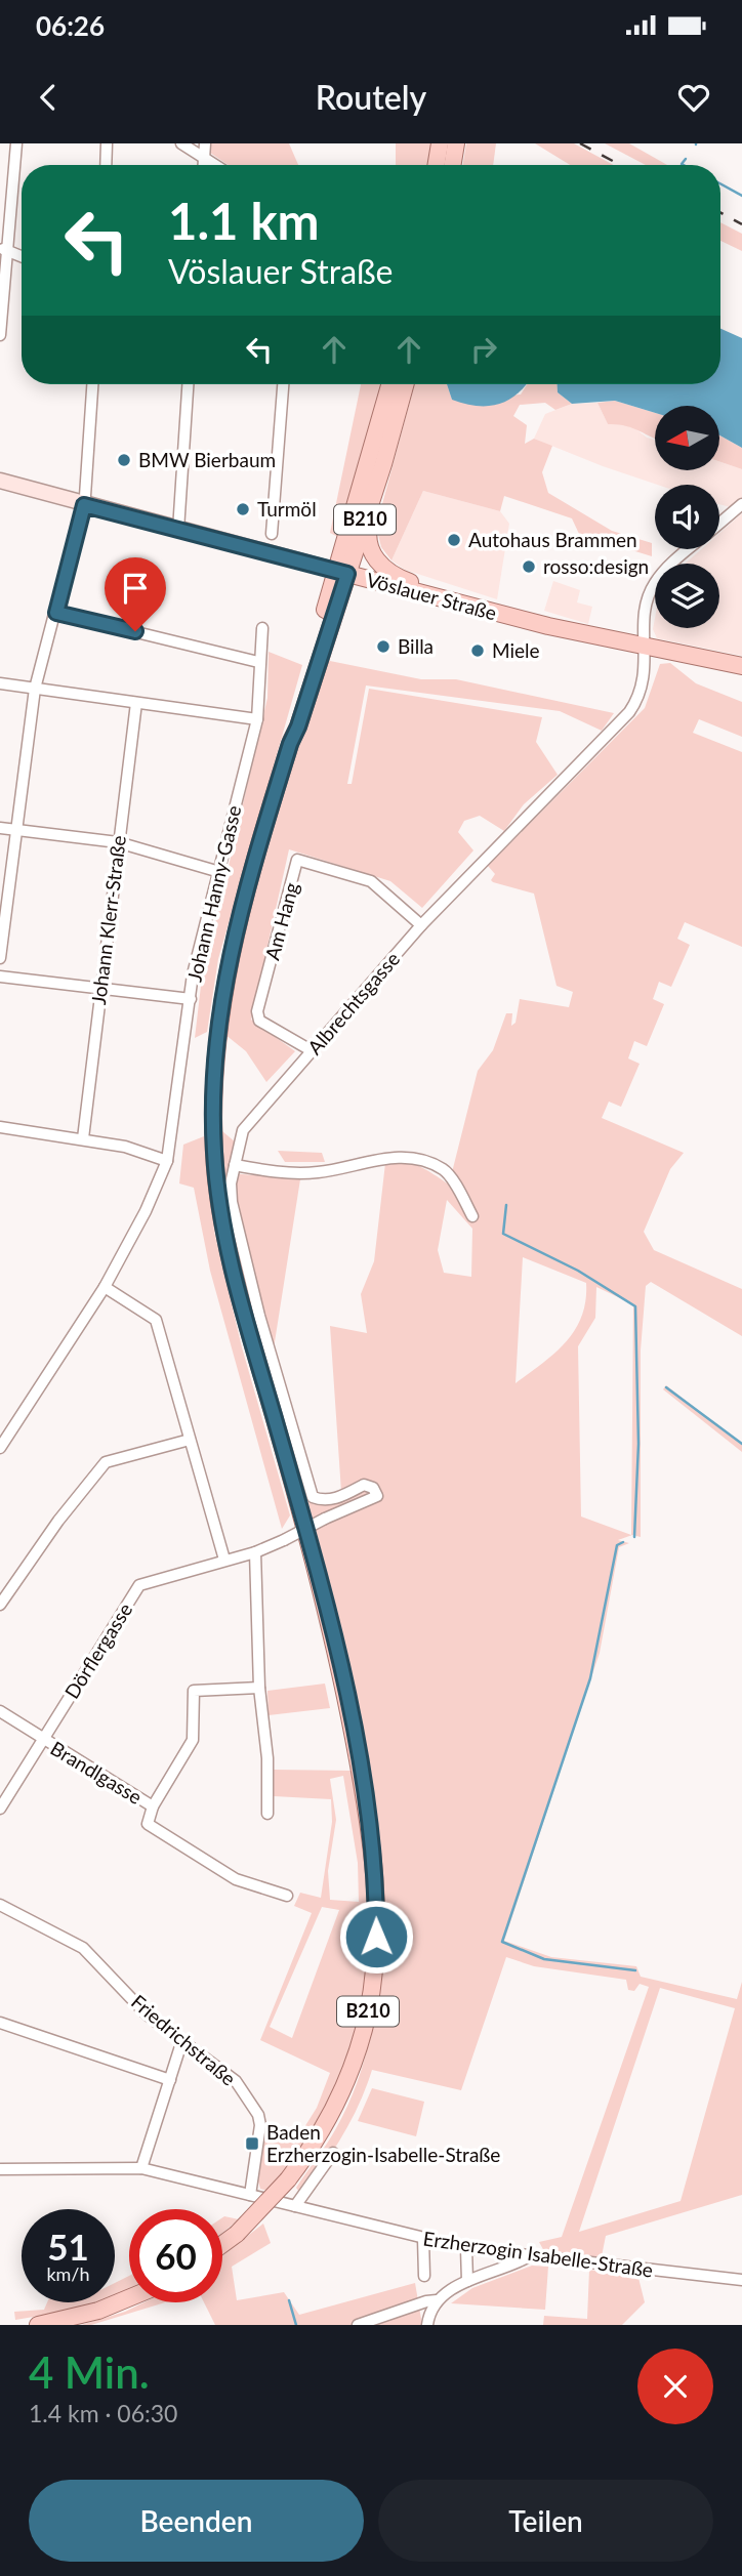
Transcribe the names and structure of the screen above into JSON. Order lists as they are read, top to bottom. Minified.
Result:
{"streets":{"main road":["B210","Vöslauer Straße"],"street":["Johann Hanny-Gasse","Johann Klerr-Straße","Am Hang","Albrechtsgasse","Dörflergasse","Brandlgasse","Friedrichstraße","Erzherzogin Isabelle-Straße"]},"crossings":[["B210","Vöslauer Straße"],["Vöslauer Straße","Albrechtsgasse"],["Am Hang","Albrechtsgasse"],["Albrechtsgasse","Dörflergasse"],["Dörflergasse","Brandlgasse"],["Friedrichstraße","Erzherzogin Isabelle-Straße"]],"places":{"other":["BMW Bierbaum","Turmöl","Autohaus Brammen","rosso:design","Billa","Miele"],"transit":["Baden Erzherzogin-Isabelle-Straße"]},"north":"left","page":{"status":"06:26","header":"Routely","turn":["1.1 km","Vöslauer Straße"],"speed":"51 km/h","limit":"60","heading":["4 Min.","1.4 km · 06:30"],"buttons":["Beenden","Teilen"]}}
